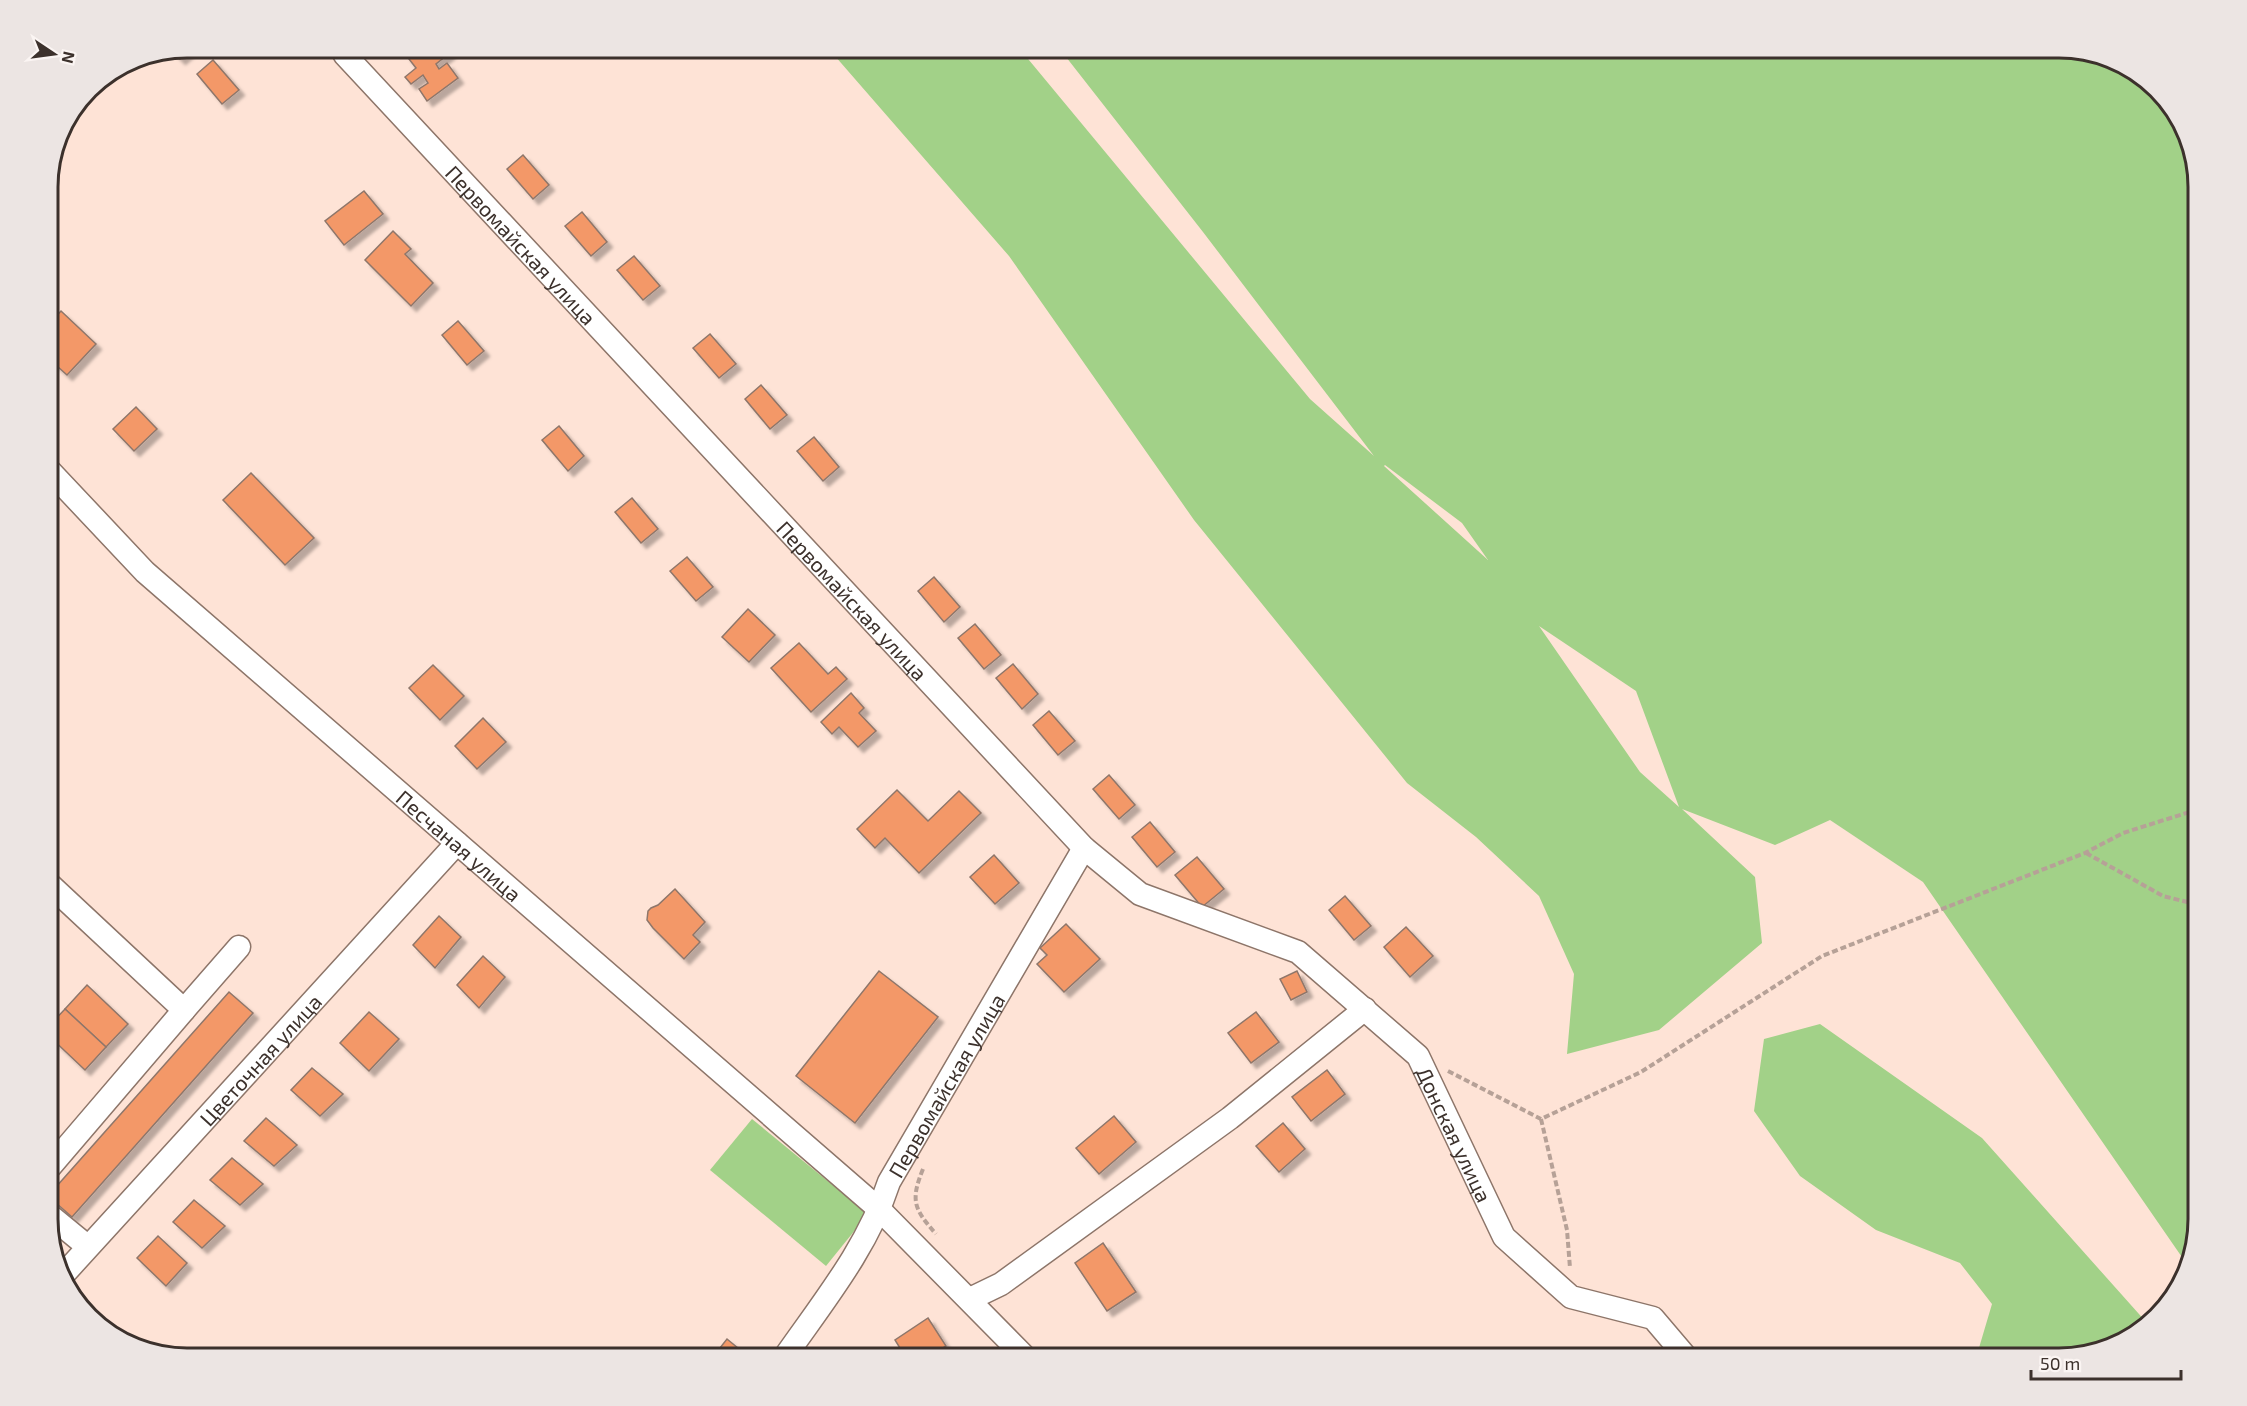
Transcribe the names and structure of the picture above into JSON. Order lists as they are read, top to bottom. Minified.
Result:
{"streets":{"street":["Первомайская улица","Песчаная улица","Цветочная улица","Донская улица"]},"crossings":[["Первомайская улица","Песчаная улица"],["Первомайская улица","Донская улица"],["Песчаная улица","Цветочная улица"]],"scale_bar":"50 m","north":"right"}
